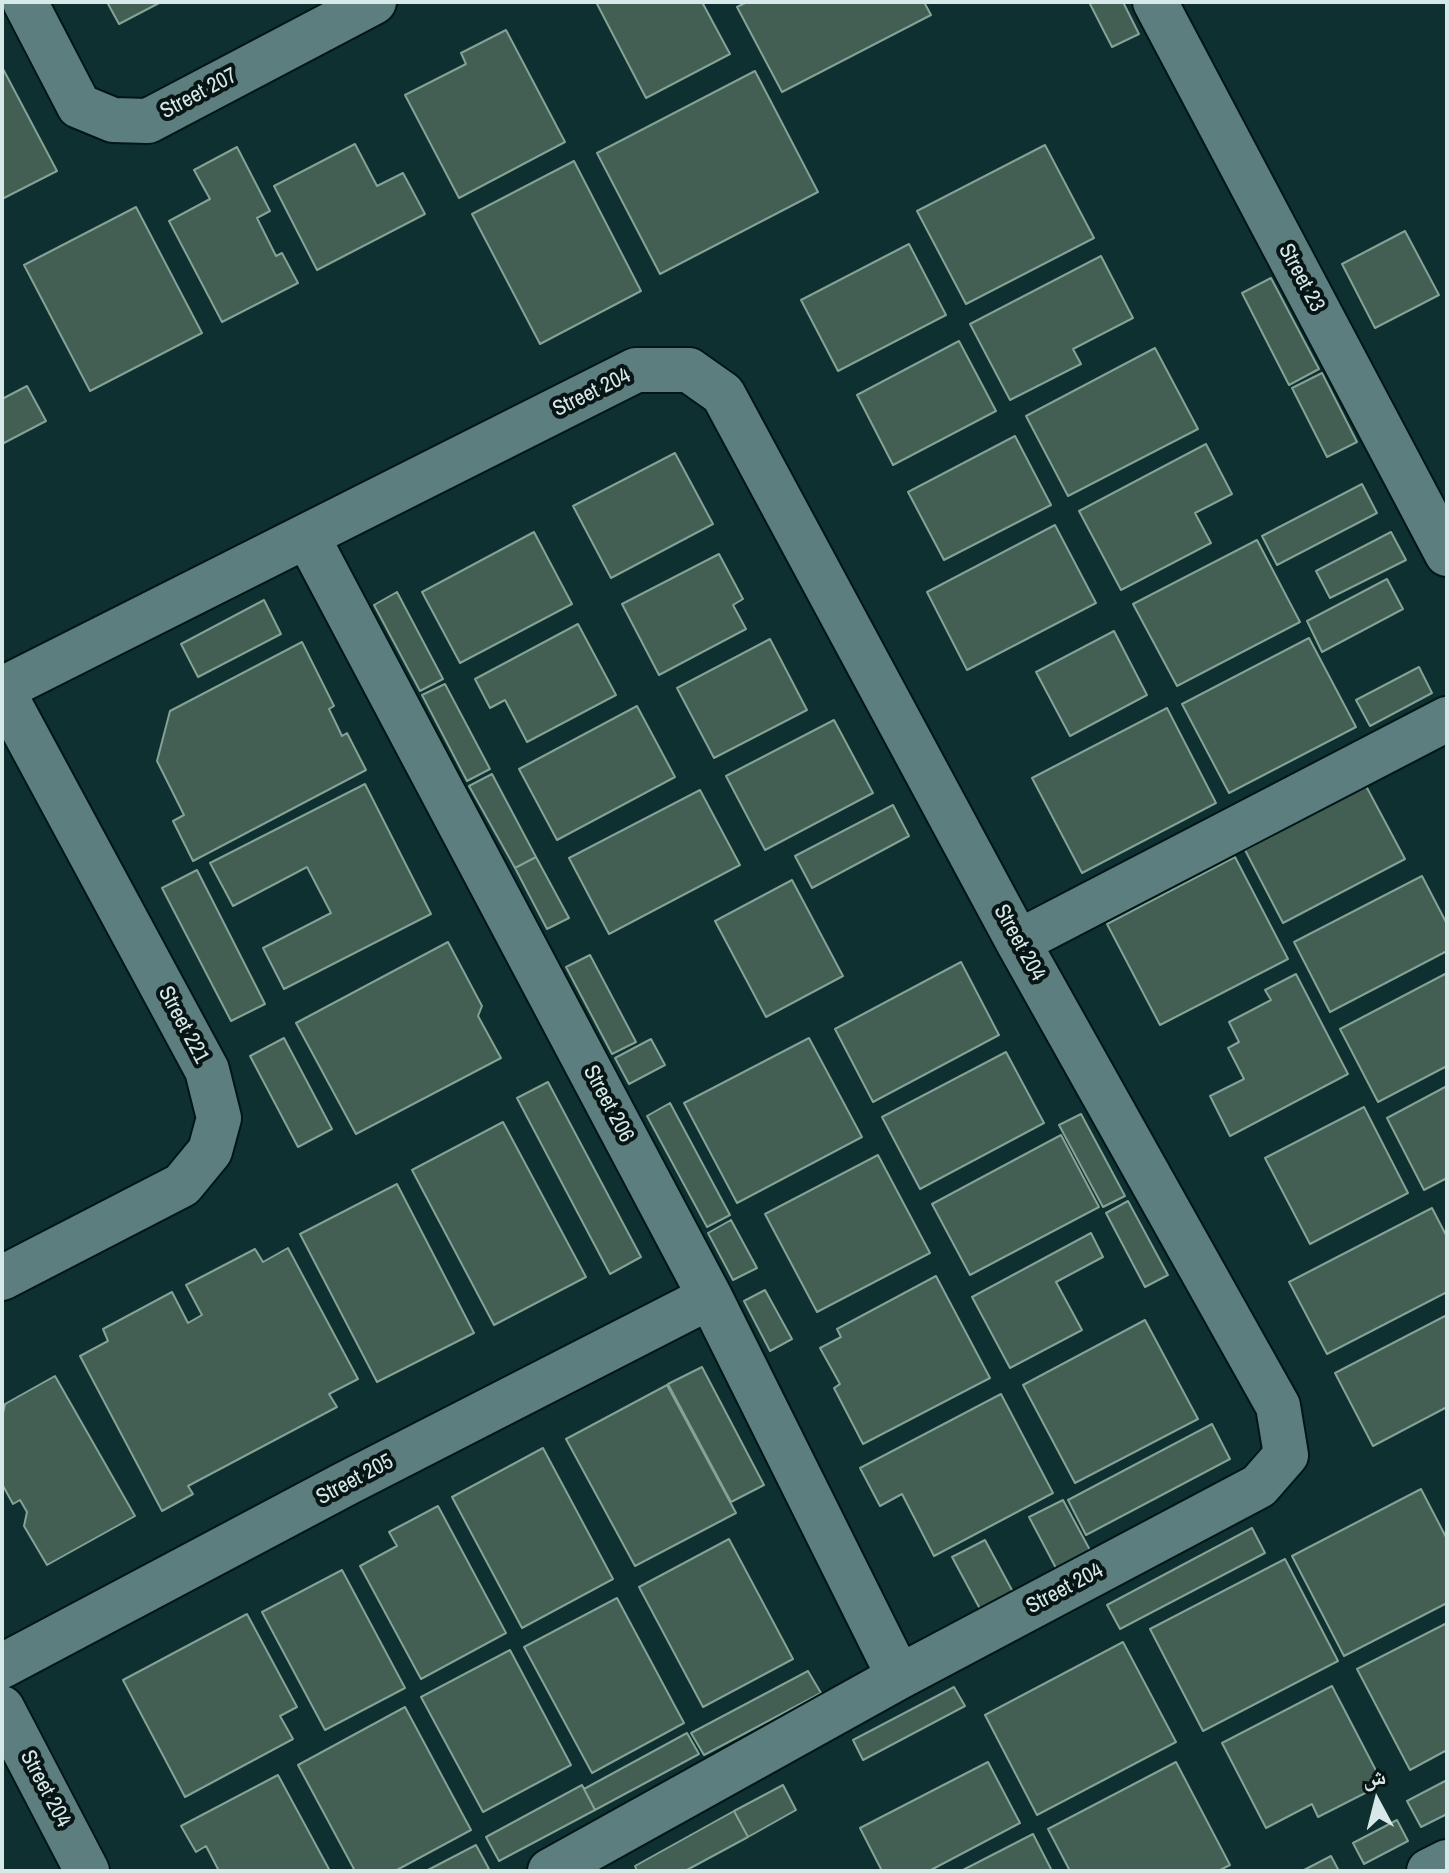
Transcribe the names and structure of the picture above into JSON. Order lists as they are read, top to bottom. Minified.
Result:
{"streets":{"street":["Street 207","Street 23","Street 204","Street 221","Street 206","Street 205"]},"crossings":[["Street 204","Street 221"],["Street 204","Street 206"],["Street 206","Street 205"]],"north":"top"}
